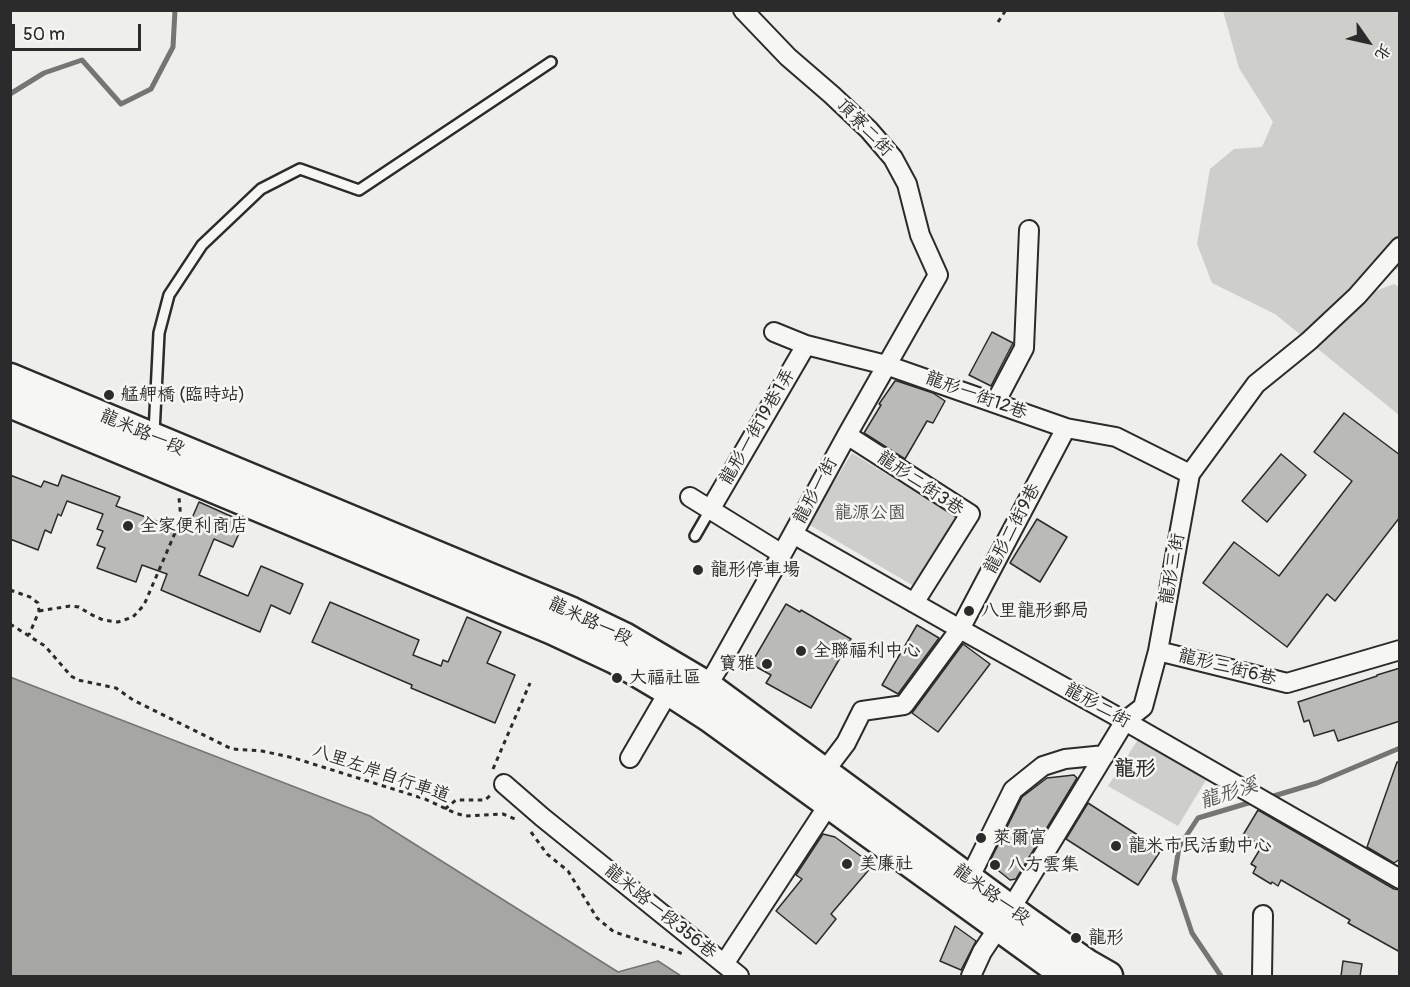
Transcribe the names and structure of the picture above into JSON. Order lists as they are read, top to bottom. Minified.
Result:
{"streets":{"main road":["龍米路一段"],"street":["頂寮二街","龍形一街12巷","龍形一街19巷1弄","龍形二街3巷","龍形一街","龍形二街9巷","龍形三街","龍形三街6巷","龍形二街","龍米路一段356巷"],"path":["八里左岸自行車道"]},"crossings":[["頂寮二街","龍形一街"],["龍形一街12巷","龍形一街19巷1弄"],["龍形一街12巷","龍形一街"],["龍形一街12巷","龍形二街9巷"],["龍形一街12巷","龍形三街"],["龍米路一段","龍形一街"],["龍米路一段","龍形二街9巷"],["龍米路一段","龍形三街"],["龍米路一段","龍米路一段356巷"],["龍形二街3巷","龍形一街"],["龍形二街3巷","龍形二街"],["龍形一街","龍形二街"],["龍形二街9巷","龍形二街"],["龍形三街","龍形三街6巷"],["龍形三街","龍形二街"]],"districts":["龍形"],"water":["龍形溪"],"parks":["龍源公園"],"places":["艋舺橋 (臨時站)","全家便利商店","龍形停車場","八里龍形郵局","全聯福利中心","寶雅","大福社區","萊爾富","龍米市民活動中心","美廉社","八方雲集","龍形"],"scale_bar":"50 m","north":"bottom right"}
